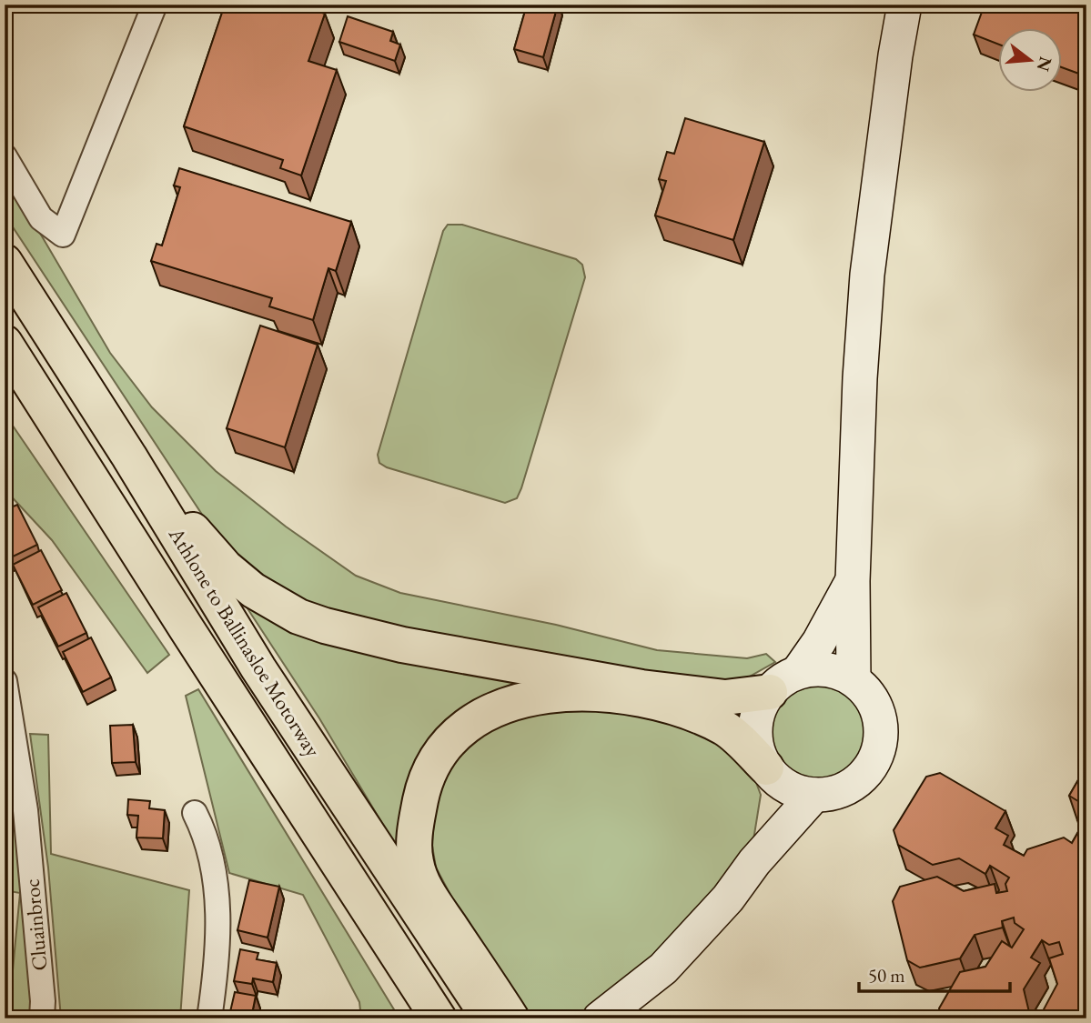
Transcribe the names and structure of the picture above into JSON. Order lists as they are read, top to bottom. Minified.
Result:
{"streets":{"highway":["Athlone to Ballinasloe Motorway"],"street":["Cluainbroc"]},"scale_bar":"50 m","north":"right"}
